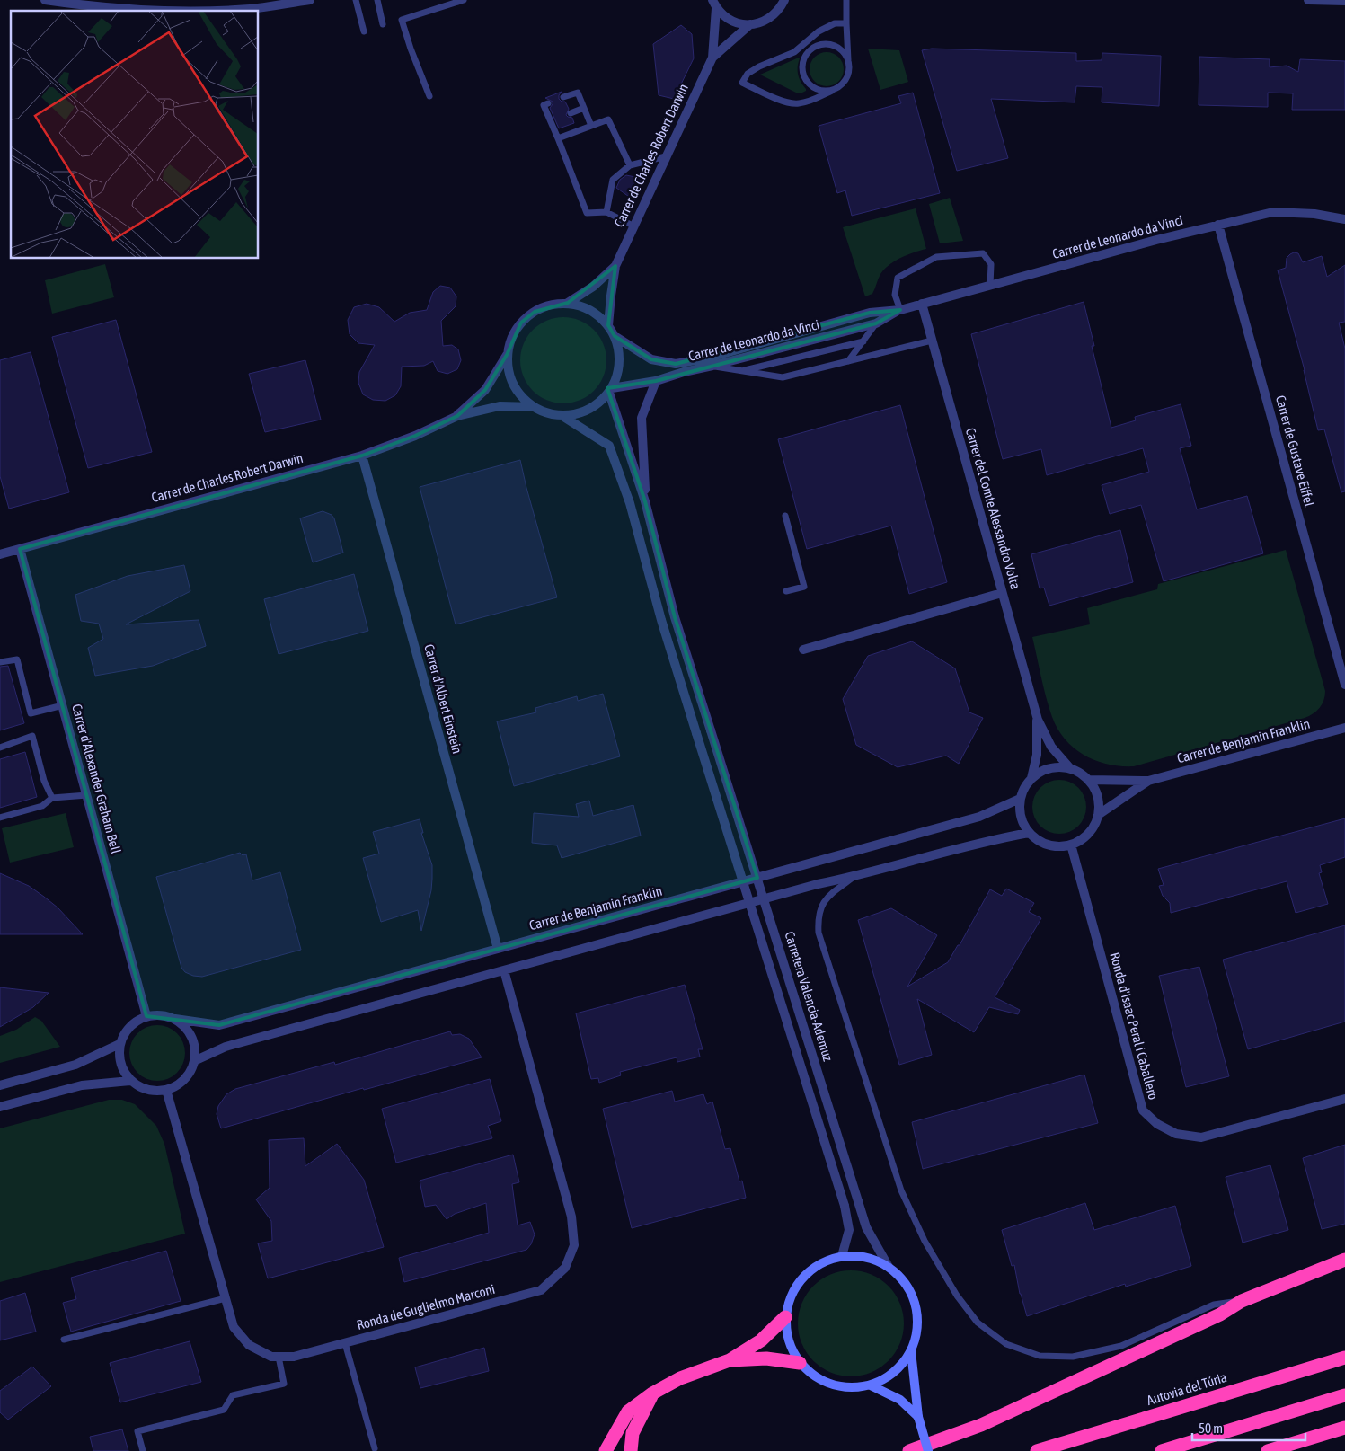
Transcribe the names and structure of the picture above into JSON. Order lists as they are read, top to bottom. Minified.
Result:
{"streets":{"highway":["Autovia del Túria"],"street":["Carrer de Charles Robert Darwin","Carrer de Leonardo da Vinci","Carrer de Gustave Eiffel","Carrer del Comte Alessandro Volta","Carrer d'Albert Einstein","Carrer de Benjamin Franklin","Carrer d'Alexander Graham Bell","Carretera Valencia-Ademuz","Ronda d'Isaac Peral i Caballero","Ronda de Guglielmo Marconi"]},"crossings":[["Carrer de Charles Robert Darwin","Carrer de Leonardo da Vinci"],["Carrer de Charles Robert Darwin","Carrer d'Albert Einstein"],["Carrer de Charles Robert Darwin","Carrer d'Alexander Graham Bell"],["Carrer de Charles Robert Darwin","Carretera Valencia-Ademuz"],["Carrer de Leonardo da Vinci","Carrer de Gustave Eiffel"],["Carrer de Leonardo da Vinci","Carrer del Comte Alessandro Volta"],["Carrer de Leonardo da Vinci","Carretera Valencia-Ademuz"],["Carrer del Comte Alessandro Volta","Carrer de Benjamin Franklin"],["Carrer del Comte Alessandro Volta","Ronda d'Isaac Peral i Caballero"],["Carrer d'Albert Einstein","Carrer de Benjamin Franklin"],["Carrer de Benjamin Franklin","Carrer d'Alexander Graham Bell"],["Carrer de Benjamin Franklin","Ronda d'Isaac Peral i Caballero"],["Carrer de Benjamin Franklin","Ronda de Guglielmo Marconi"],["Carrer d'Alexander Graham Bell","Ronda de Guglielmo Marconi"]],"scale_bar":"50 m"}
